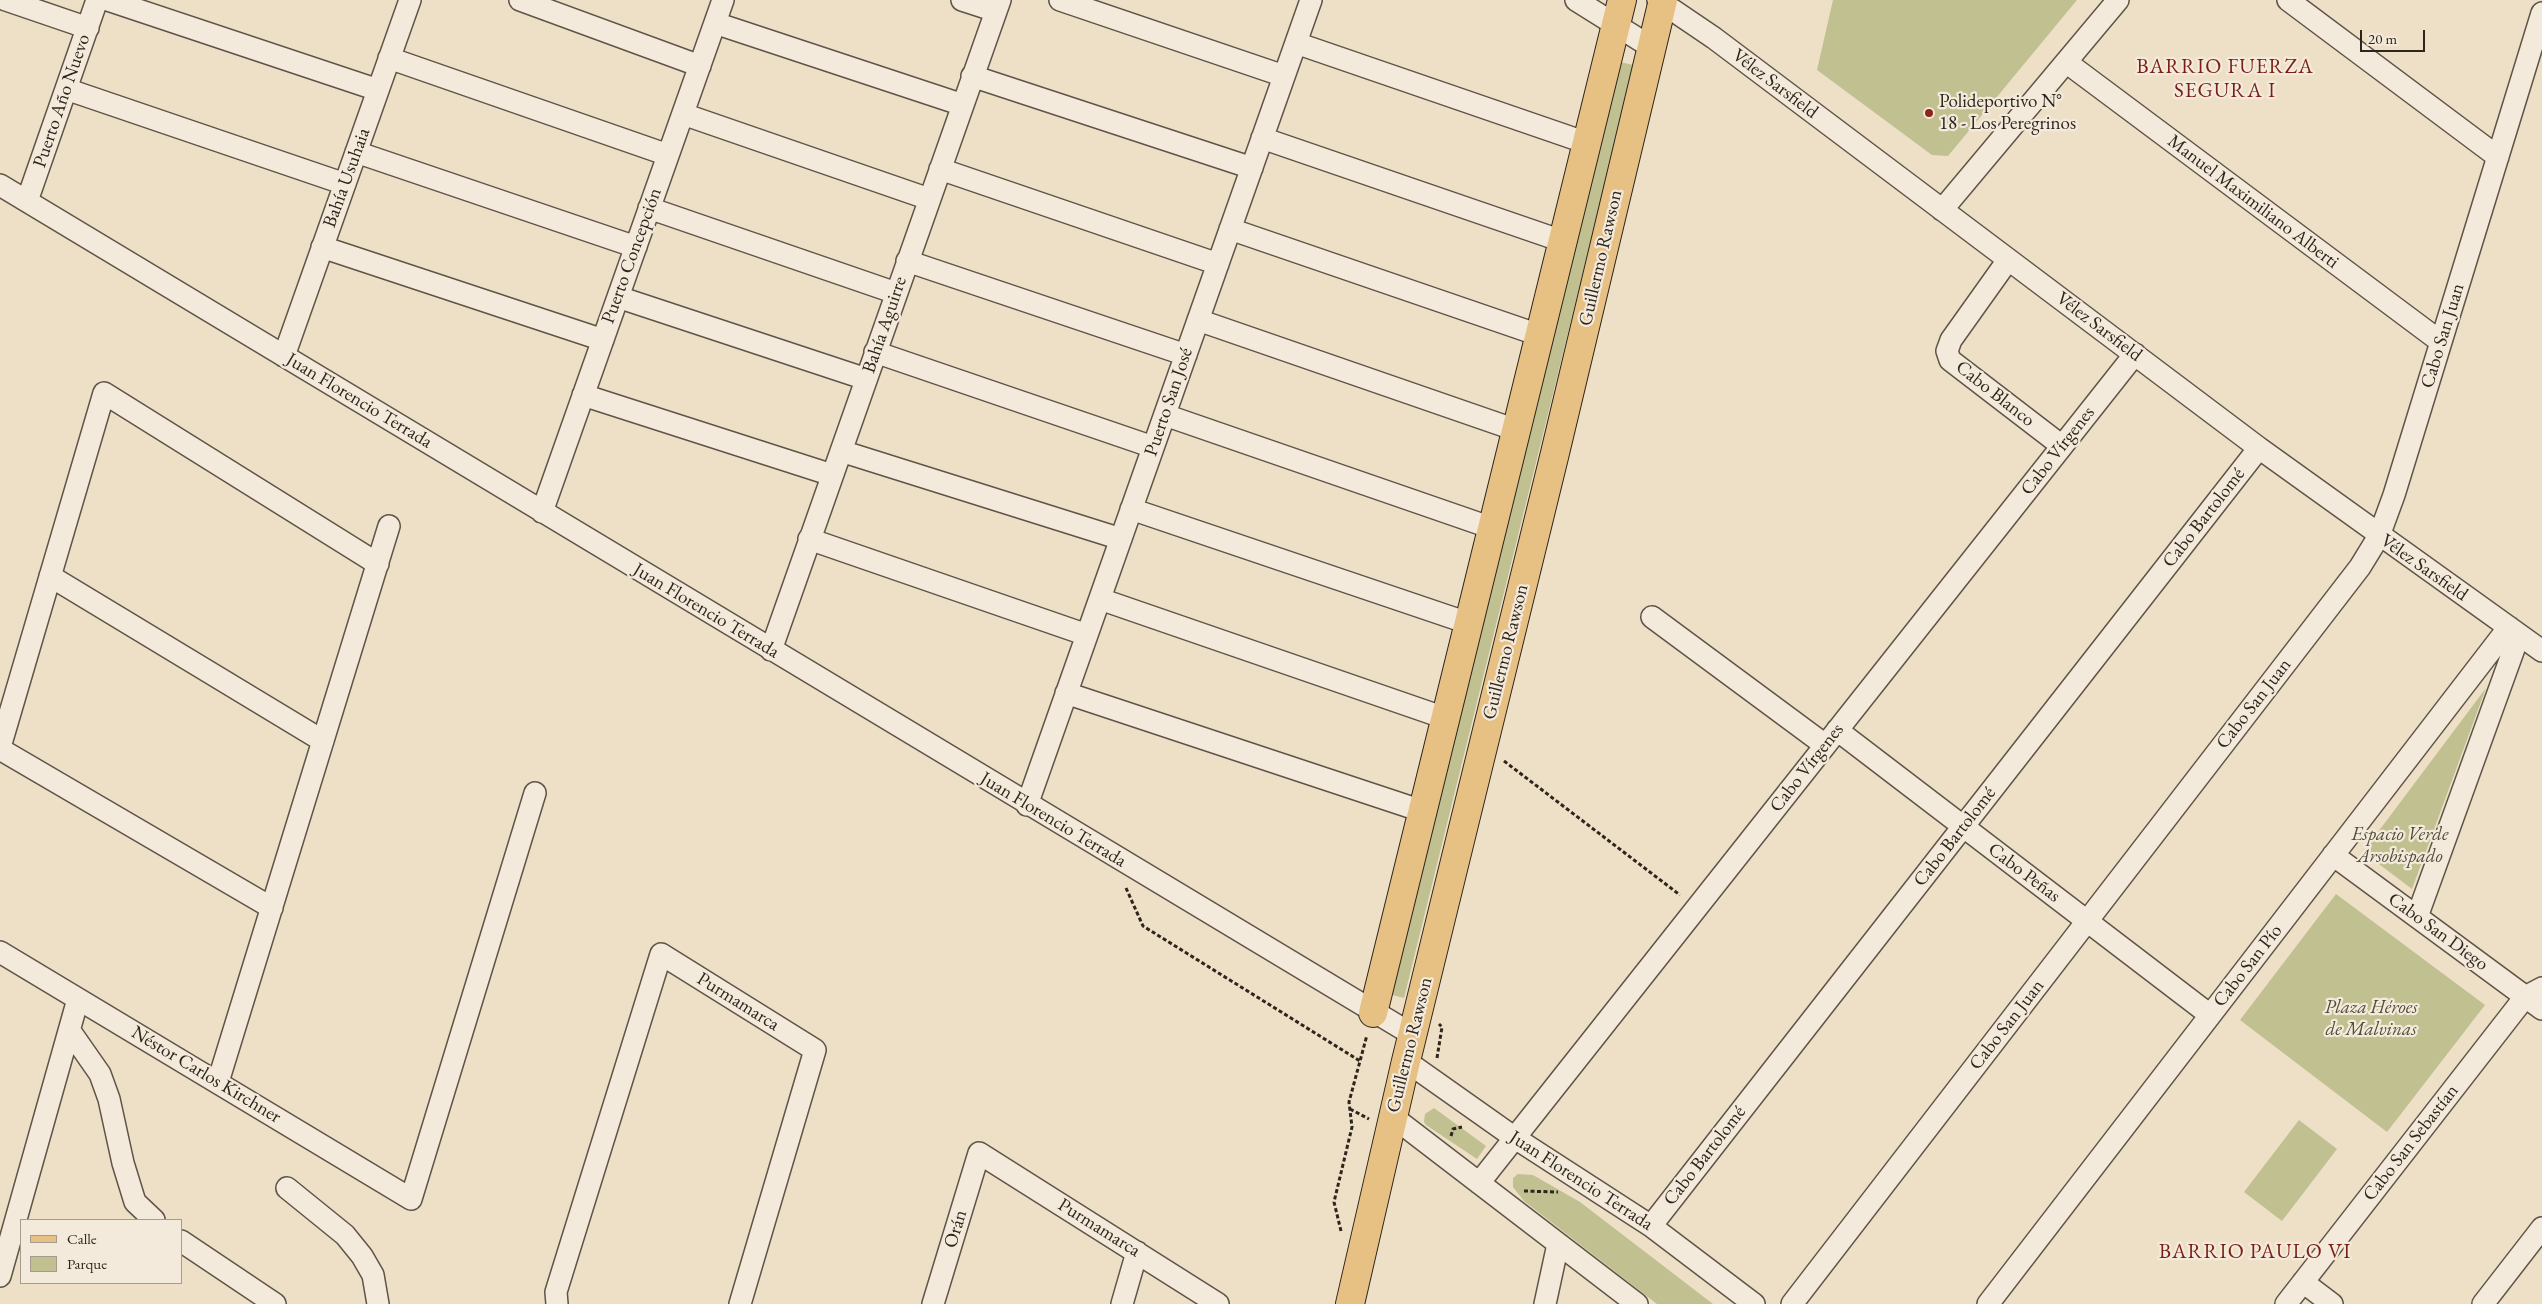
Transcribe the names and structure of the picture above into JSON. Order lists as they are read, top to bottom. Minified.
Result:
{"streets":{"main road":["Guillermo Rawson"],"street":["Vélez Sarsfield","Puerto Año Nuevo","Bahía Usuhaia","Manuel Maximiliano Alberti","Puerto Concepción","Bahía Aguirre","Cabo San Juan","Cabo Blanco","Juan Florencio Terrada","Puerto San José","Cabo Vírgenes","Cabo Bartolomé","Cabo Peñas","Cabo San Diego","Cabo San Pío","Purmamarca","Néstor Carlos Kirchner","Cabo San Sebastían","Orán"]},"crossings":[["Vélez Sarsfield","Guillermo Rawson"],["Vélez Sarsfield","Cabo San Juan"],["Vélez Sarsfield","Cabo Blanco"],["Vélez Sarsfield","Cabo Vírgenes"],["Vélez Sarsfield","Cabo Bartolomé"],["Vélez Sarsfield","Cabo San Pío"],["Puerto Año Nuevo","Juan Florencio Terrada"],["Bahía Usuhaia","Juan Florencio Terrada"],["Manuel Maximiliano Alberti","Cabo San Juan"],["Puerto Concepción","Juan Florencio Terrada"],["Guillermo Rawson","Juan Florencio Terrada"],["Bahía Aguirre","Juan Florencio Terrada"],["Cabo San Juan","Cabo Peñas"],["Cabo Blanco","Cabo Vírgenes"],["Juan Florencio Terrada","Puerto San José"],["Juan Florencio Terrada","Cabo Vírgenes"],["Juan Florencio Terrada","Cabo Bartolomé"],["Cabo Vírgenes","Cabo Peñas"],["Cabo Bartolomé","Cabo Peñas"],["Cabo Peñas","Cabo San Pío"],["Cabo San Diego","Cabo San Pío"],["Cabo San Diego","Cabo San Sebastían"],["Purmamarca","Orán"]],"districts":["BARRIO FUERZA SEGURA I","BARRIO PAULO VI"],"parks":["Espacio Verde Arsobispado","Plaza Héroes de Malvinas"],"places":["Polideportivo N° 18 - Los Peregrinos"],"legend":["Calle","Parque"],"scale_bar":"20 m"}
